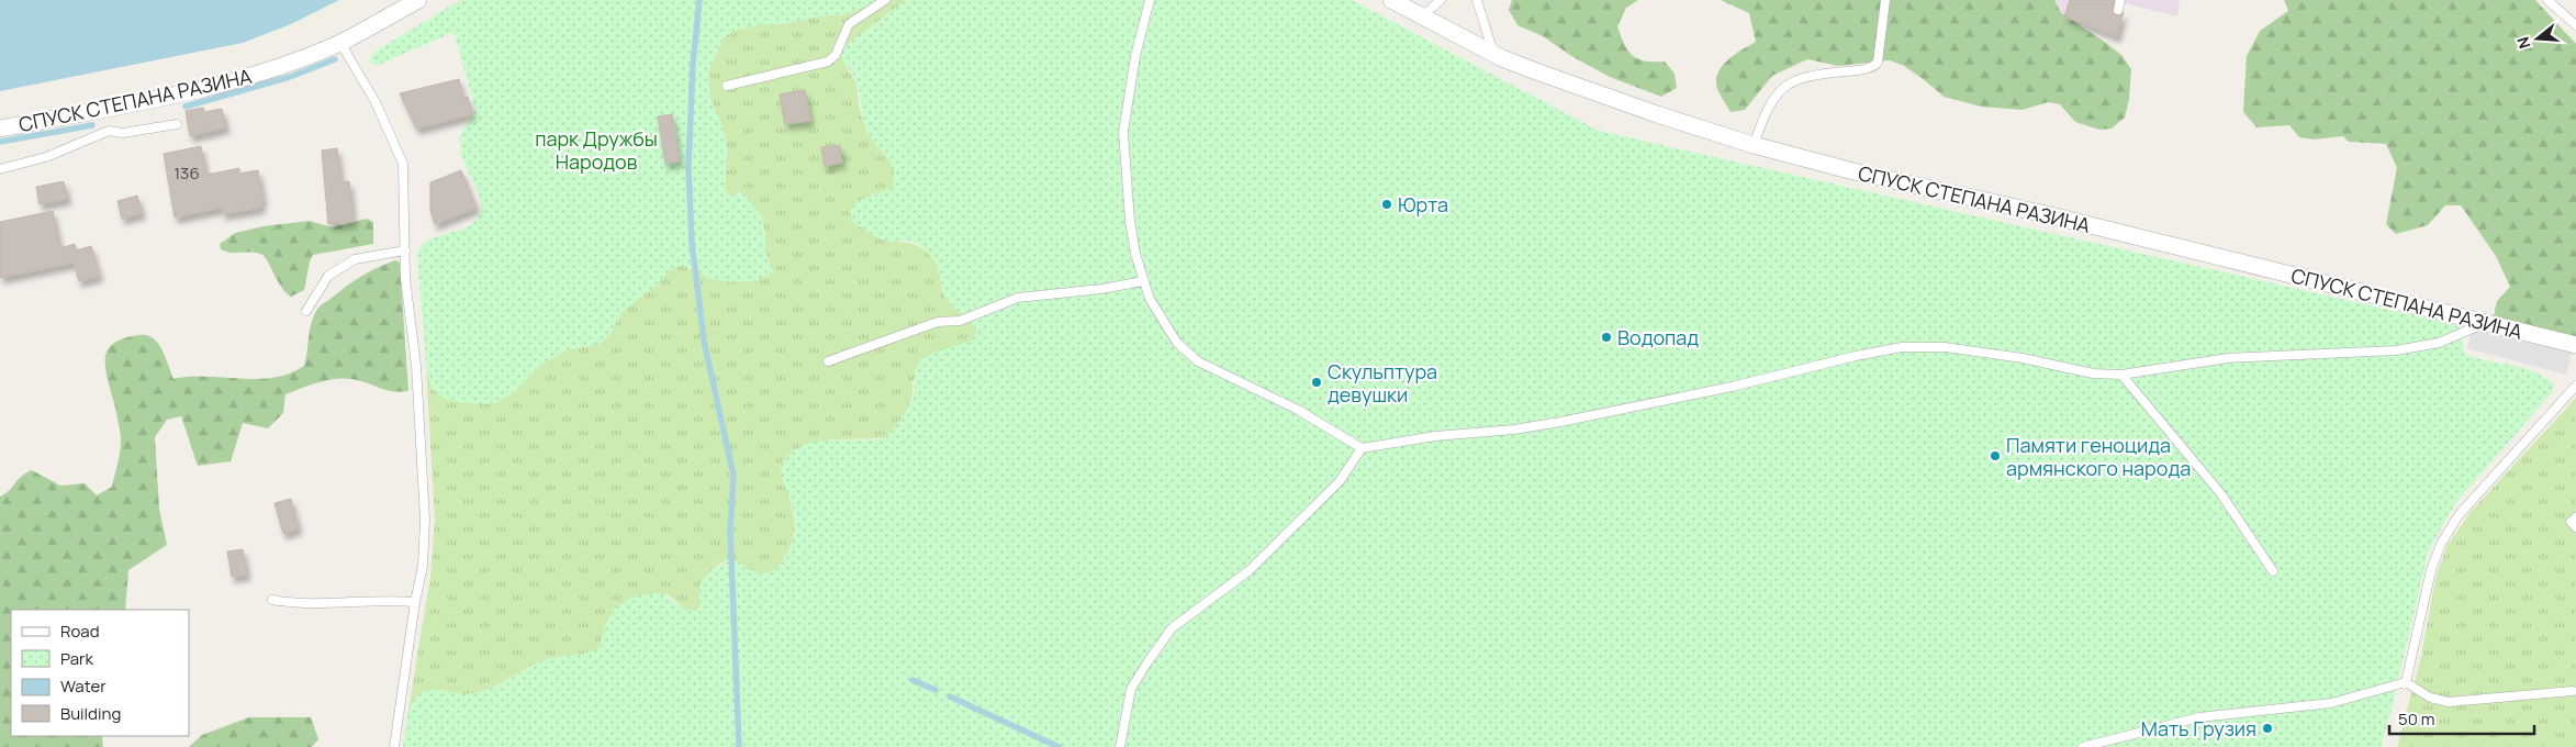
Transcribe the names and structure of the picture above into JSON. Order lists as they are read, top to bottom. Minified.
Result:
{"streets":{"street":["СПУСК СТЕПАНА РАЗИНА"]},"parks":["парк Дружбы Народов"],"places":["Юрта","Водопад","Скульптура девушки","Памяти геноцида армянского народа","Мать Грузия"],"house_numbers":["136"],"legend":["Road","Park","Water","Building"],"scale_bar":"50 m","north":"left"}
